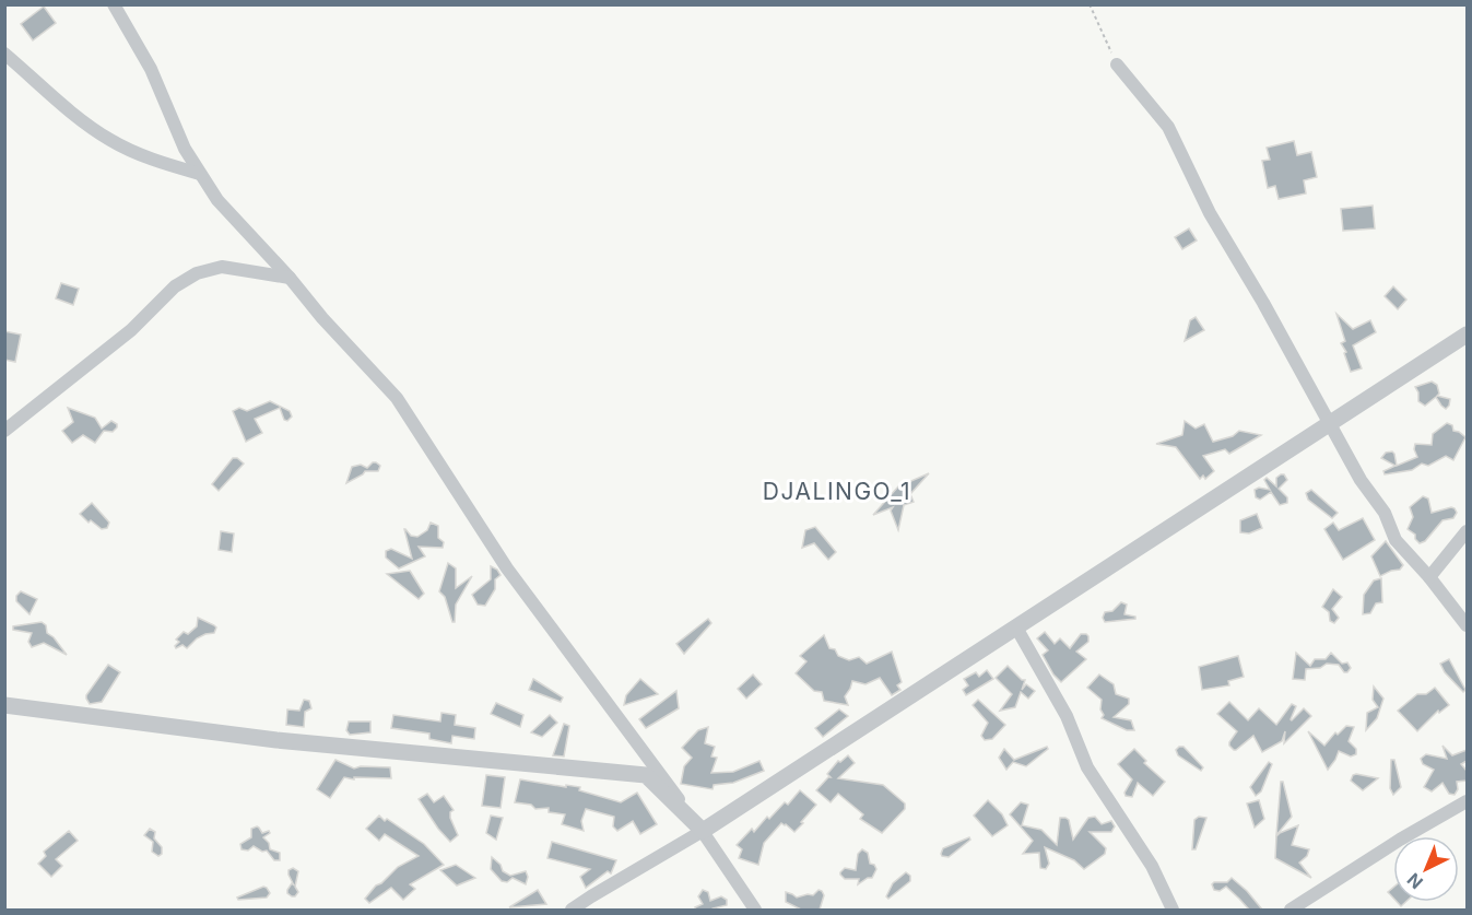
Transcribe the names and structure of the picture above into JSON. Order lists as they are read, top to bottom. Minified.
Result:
{"districts":["DJALINGO_1"],"north":"bottom left"}
